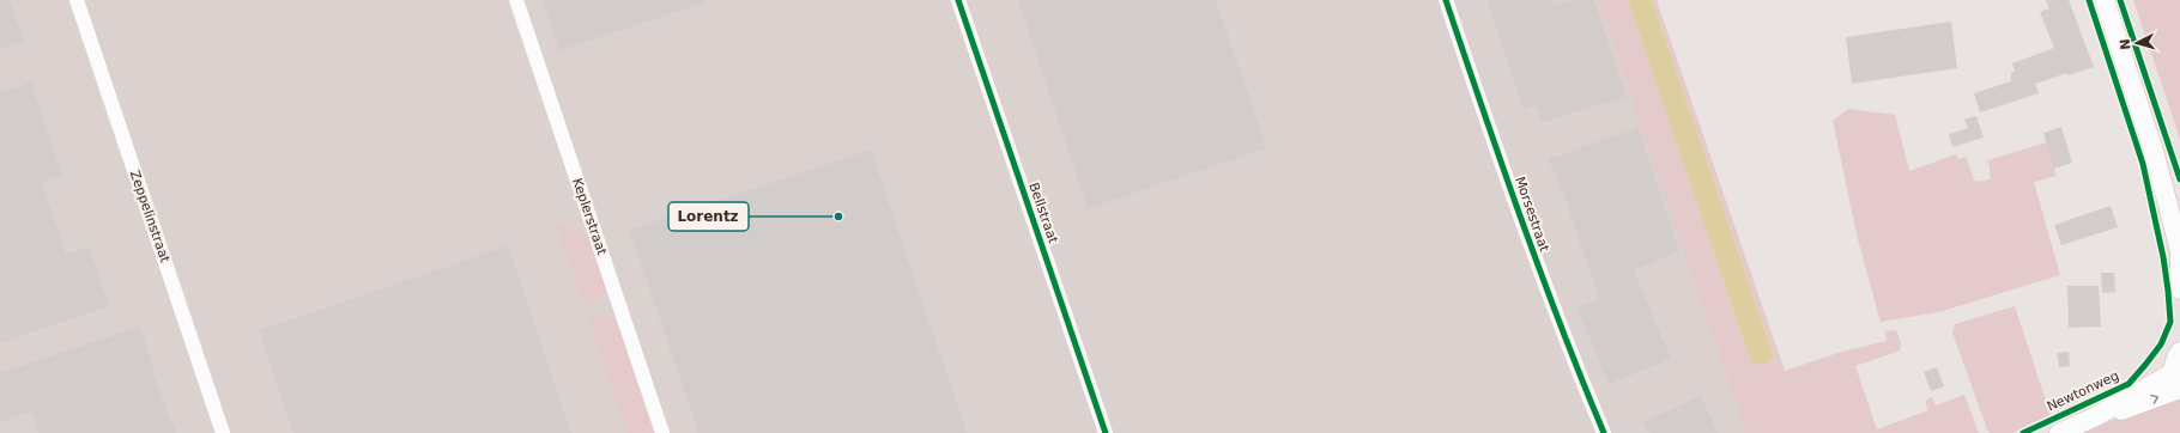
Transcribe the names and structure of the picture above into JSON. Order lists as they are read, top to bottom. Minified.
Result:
{"streets":{"street":["Bellstraat","Morsestraat","Zeppelinstraat","Keplerstraat"],"cycle path":["Newtonweg"]},"places":["Lorentz"],"north":"left"}
